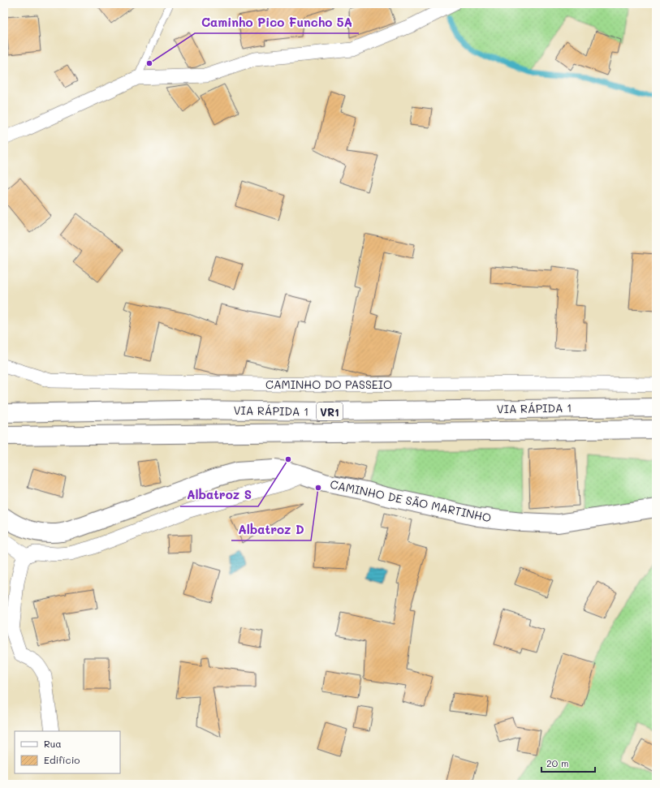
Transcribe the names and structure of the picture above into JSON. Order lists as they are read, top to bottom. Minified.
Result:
{"streets":{"main road":["VIA RÁPIDA 1","VR1","CAMINHO DE SÃO MARTINHO"],"street":["CAMINHO DO PASSEIO"]},"places":["Caminho Pico Funcho 5A","Albatroz S","Albatroz D"],"legend":["Rua","Edifício"],"scale_bar":"20 m"}
